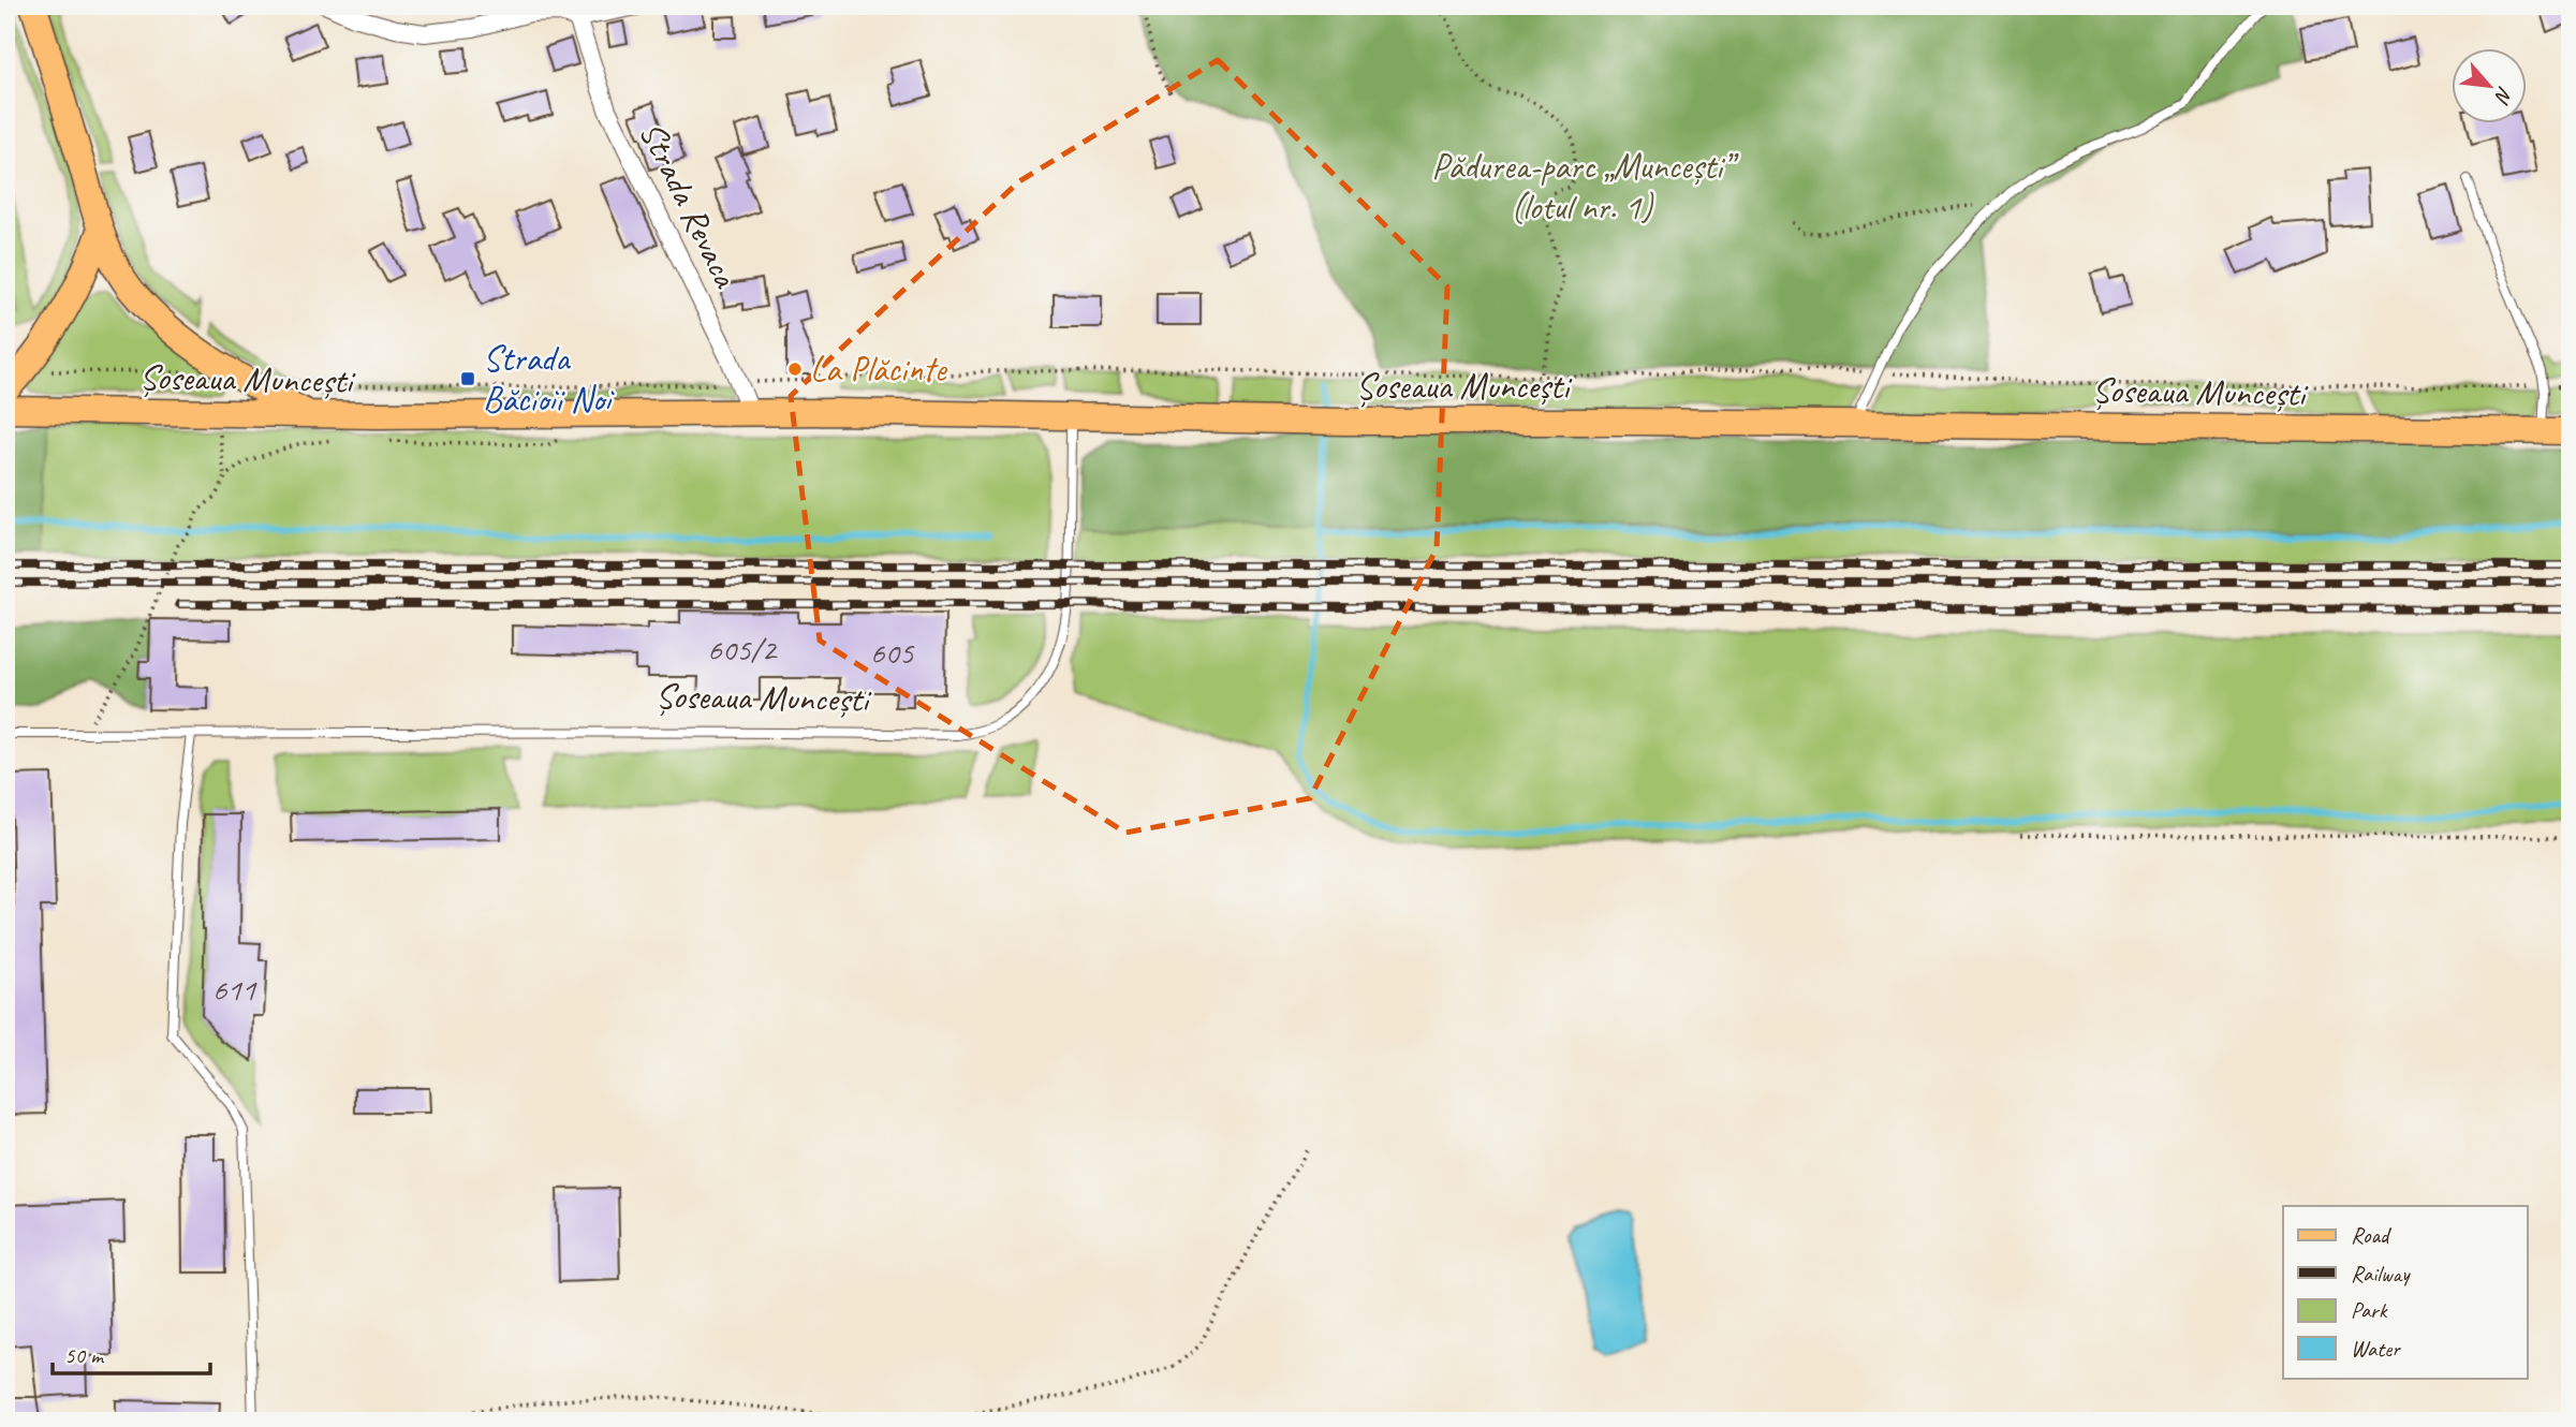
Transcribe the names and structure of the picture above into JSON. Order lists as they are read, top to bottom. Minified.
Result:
{"streets":{"main road":["Șoseaua Muncești"],"street":["Strada Revaca"]},"crossings":[["Strada Revaca","Șoseaua Muncești"]],"parks":["Pădurea-parc „Muncești” (lotul nr. 1)"],"places":{"other":["La Plăcinte"],"transit":["Strada Băcioii Noi"]},"house_numbers":["605/2","605","611"],"legend":["Road","Railway","Park","Water"],"scale_bar":"50 m","north":"bottom right"}
